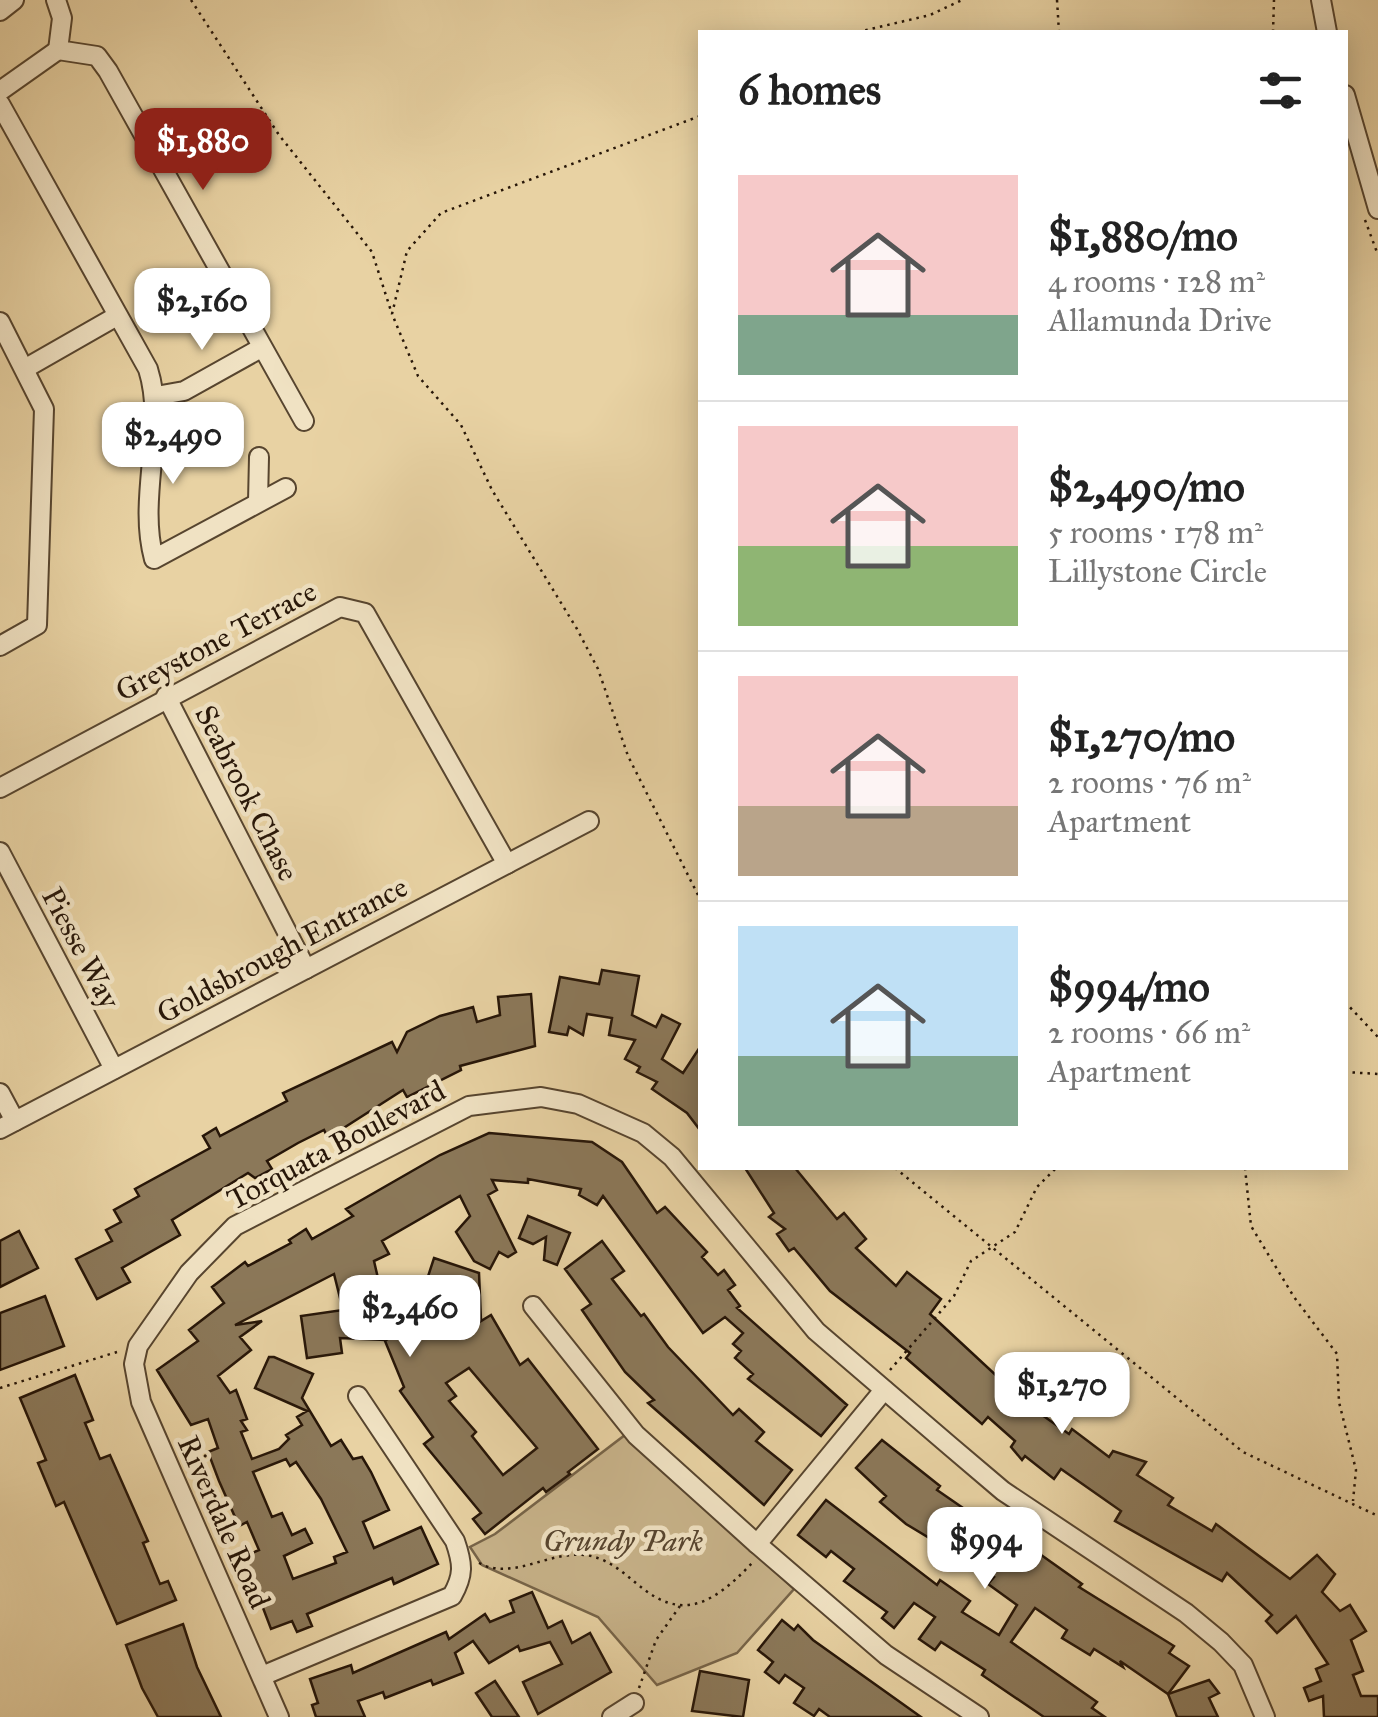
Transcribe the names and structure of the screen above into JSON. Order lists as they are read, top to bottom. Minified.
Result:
{"streets":{"street":["Greystone Terrace","Seabrook Chase","Piesse Way","Goldsbrough Entrance","Torquata Boulevard","Riverdale Road"]},"crossings":[["Greystone Terrace","Seabrook Chase"],["Greystone Terrace","Goldsbrough Entrance"],["Seabrook Chase","Goldsbrough Entrance"],["Piesse Way","Goldsbrough Entrance"],["Torquata Boulevard","Riverdale Road"]],"parks":["Grundy Park"],"page":{"heading":"6 homes","price":["$1,880","$2,160","$2,490","$2,460","$1,270","$994"],"list":[{"name":"$1,880/mo","note":"4 rooms · 128 m² · Allamunda Drive"},{"name":"$2,490/mo","note":"5 rooms · 178 m² · Lillystone Circle"},{"name":"$1,270/mo","note":"2 rooms · 76 m² · Apartment"},{"name":"$994/mo","note":"2 rooms · 66 m² · Apartment"}]}}
